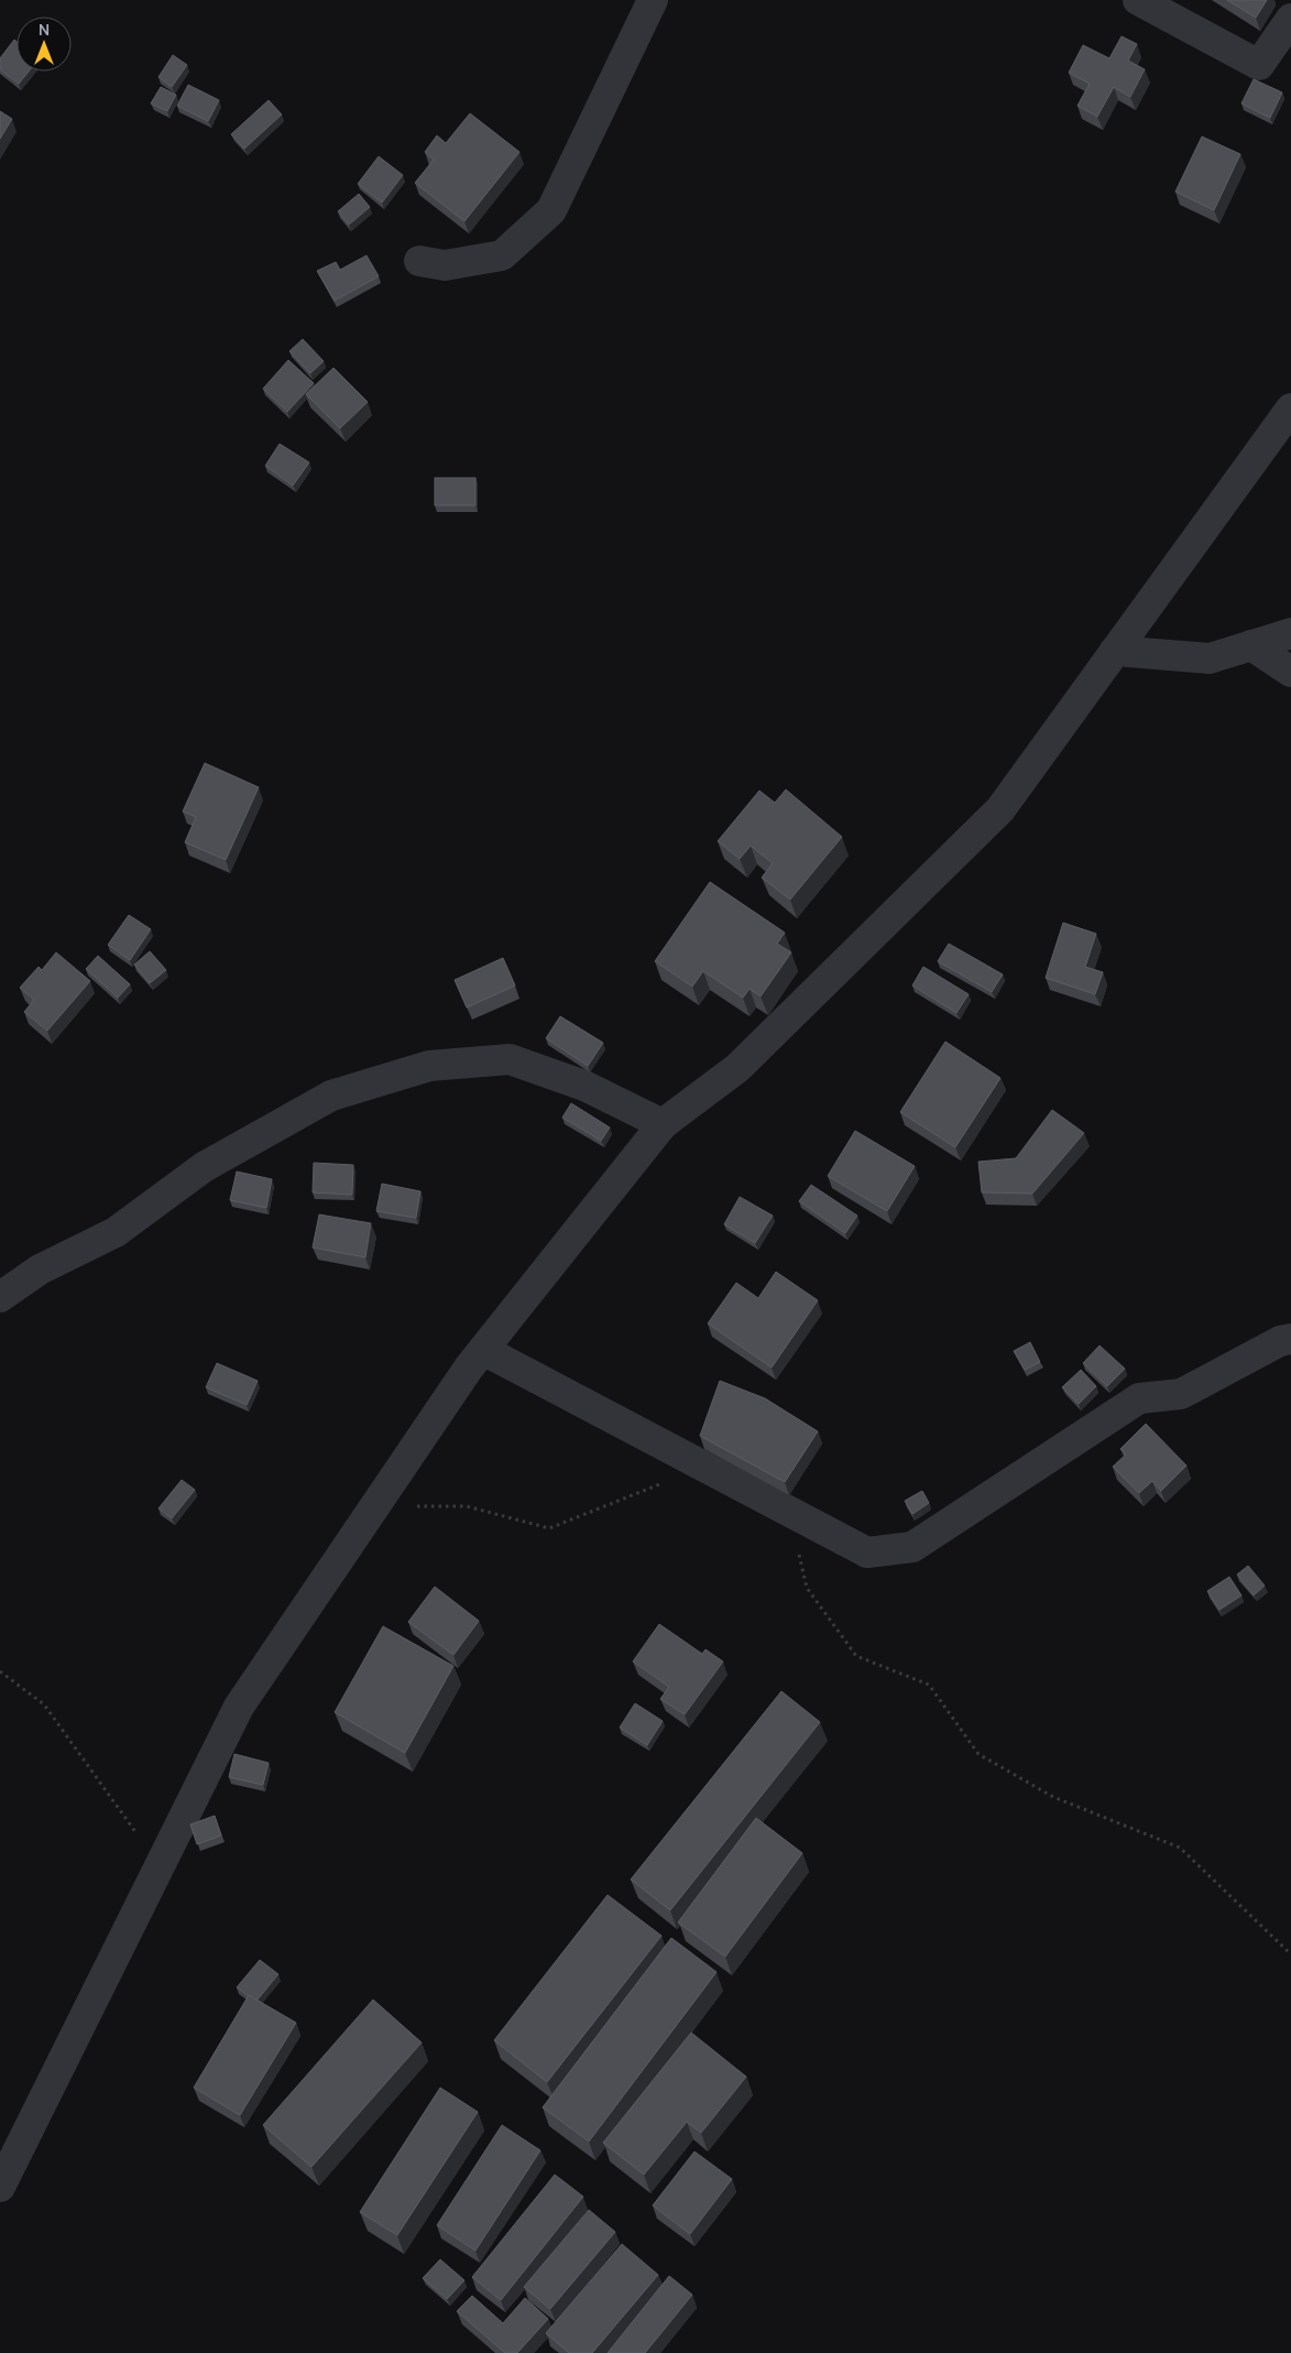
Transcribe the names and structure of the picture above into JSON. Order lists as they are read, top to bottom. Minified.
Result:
{"north":"top"}
